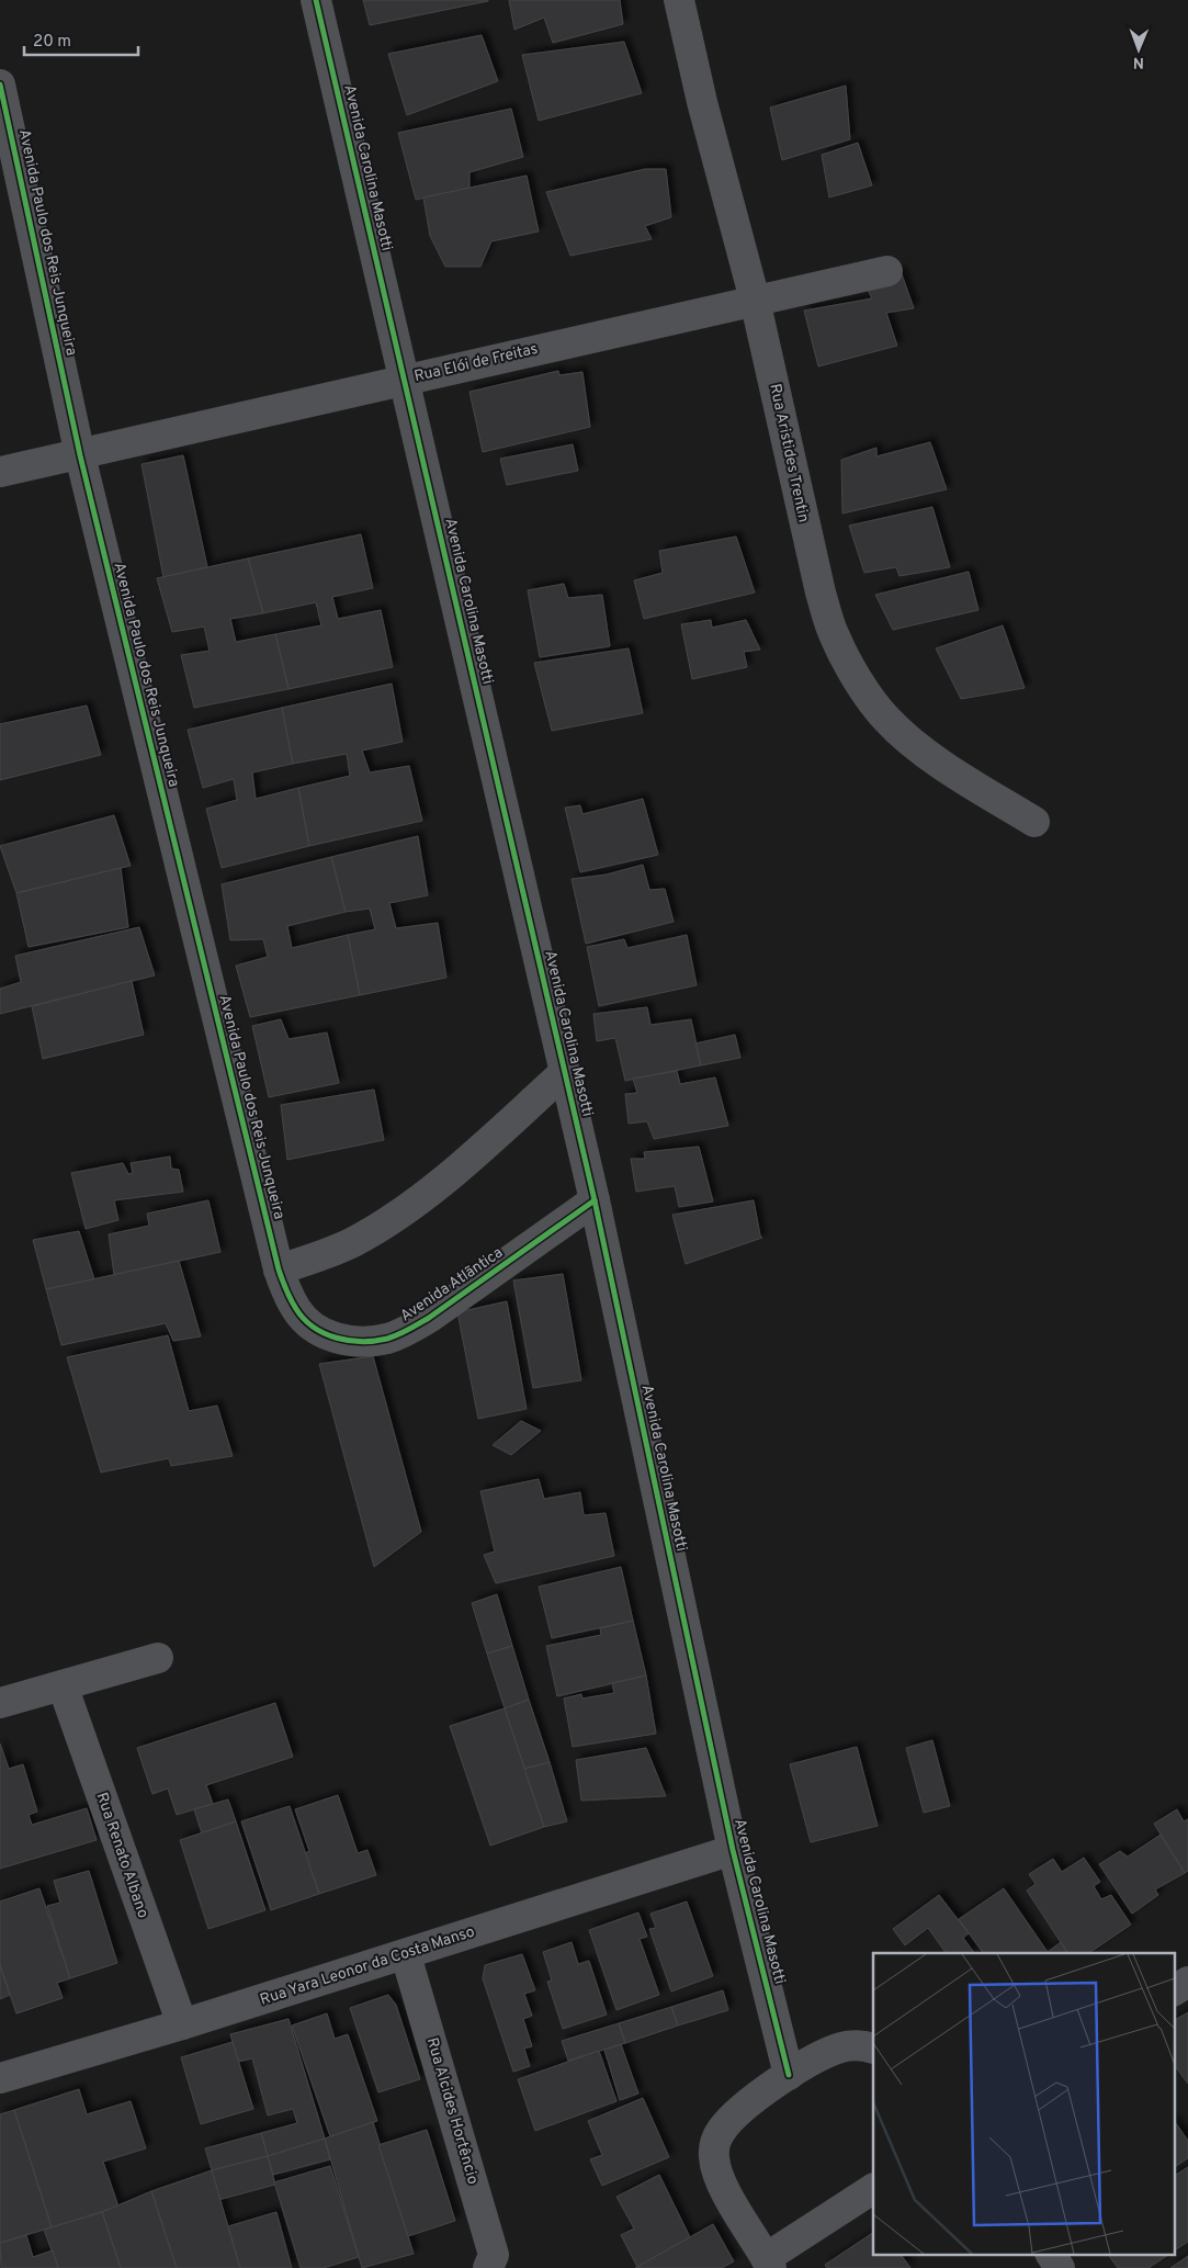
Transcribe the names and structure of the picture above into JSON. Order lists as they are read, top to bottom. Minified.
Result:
{"streets":{"street":["Avenida Carolina Masotti","Avenida Paulo dos Reis Junqueira","Rua Elói de Freitas","Rua Aristides Trentin","Avenida Atlãntica","Rua Renato Albano","Rua Yara Leonor da Costa Manso","Rua Alcides Hortêncio"]},"crossings":[["Avenida Carolina Masotti","Rua Elói de Freitas"],["Avenida Carolina Masotti","Avenida Atlãntica"],["Avenida Carolina Masotti","Rua Yara Leonor da Costa Manso"],["Avenida Paulo dos Reis Junqueira","Rua Elói de Freitas"],["Avenida Paulo dos Reis Junqueira","Avenida Atlãntica"],["Rua Elói de Freitas","Rua Aristides Trentin"],["Rua Renato Albano","Rua Yara Leonor da Costa Manso"],["Rua Yara Leonor da Costa Manso","Rua Alcides Hortêncio"]],"scale_bar":"20 m","north":"bottom"}
